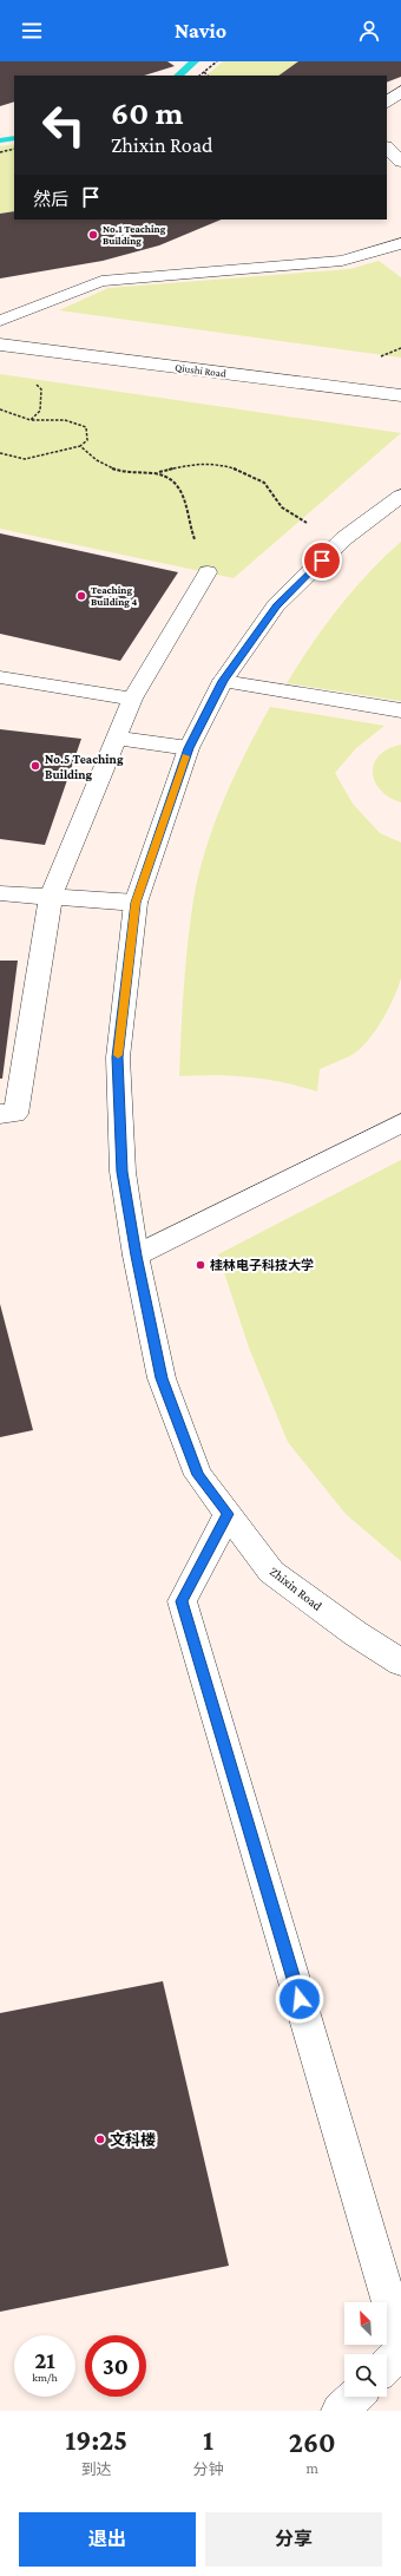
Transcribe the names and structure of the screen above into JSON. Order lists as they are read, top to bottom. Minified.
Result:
{"streets":{"street":["Qiushi Road","Zhixin Road"]},"places":["No.1 Teaching Building","Teaching Building 4","No.5 Teaching Building","桂林电子科技大学","文科楼"],"north":"top left","page":{"header":"Navio","turn":["60 m","Zhixin Road"],"then":"然后","speed":"21 km/h","limit":"30","eta":["19:25","到达","1","分钟","260","m"],"buttons":["退出","分享"]}}
